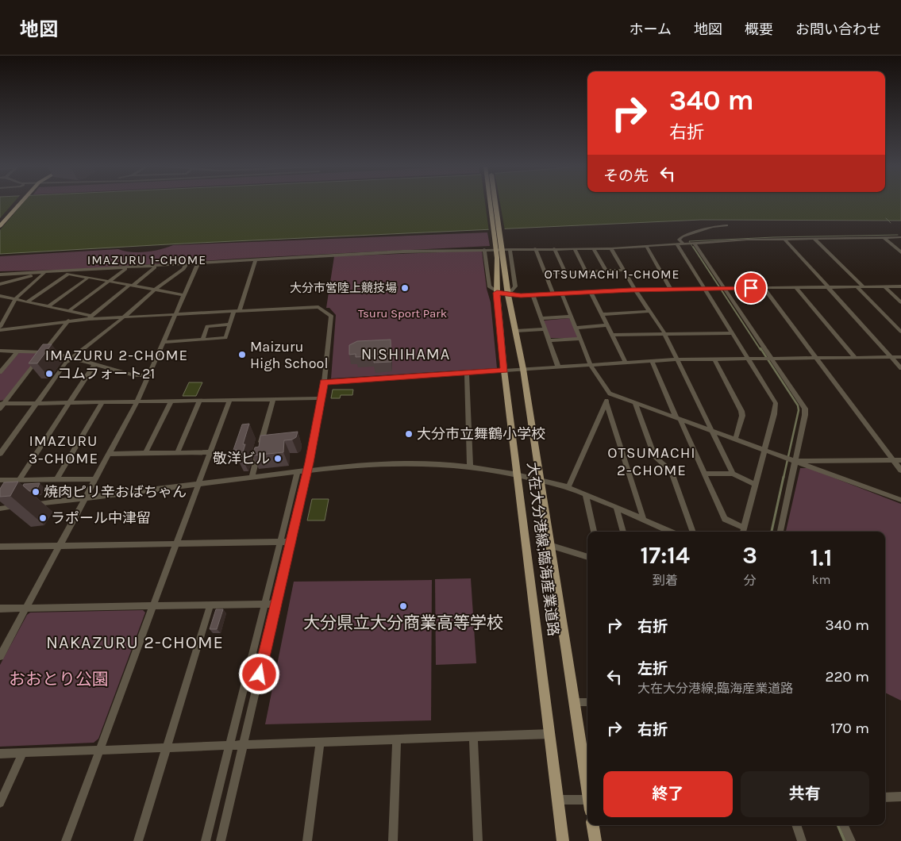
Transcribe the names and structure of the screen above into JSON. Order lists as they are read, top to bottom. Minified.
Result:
{"streets":{"main road":["大在大分港線;臨海産業道路"]},"districts":["IMAZURU 1-CHOME","OTSUMACHI 1-CHOME","NISHIHAMA","IMAZURU 2-CHOME","IMAZURU 3-CHOME","OTSUMACHI 2-CHOME","NAKAZURU 2-CHOME"],"parks":["Tsuru Sport Park","おおとり公園"],"places":["大分市営陸上競技場","Maizuru High School","コムフォート21","大分市立舞鶴小学校","敬洋ビル","焼肉ピリ辛おばちゃん","ラポール中津留","大分県立大分商業高等学校"],"page":{"header":"地図","nav":["ホーム","地図","概要","お問い合わせ"],"turn":["340 m","右折"],"then":"その先","eta":["17:14","到着","3","分","1.1","km"],"list":[{"name":"右折","value":"340 m"},{"name":"左折","note":"大在大分港線;臨海産業道路","value":"220 m"},{"name":"右折","value":"170 m"}],"buttons":["終了","共有"]}}
